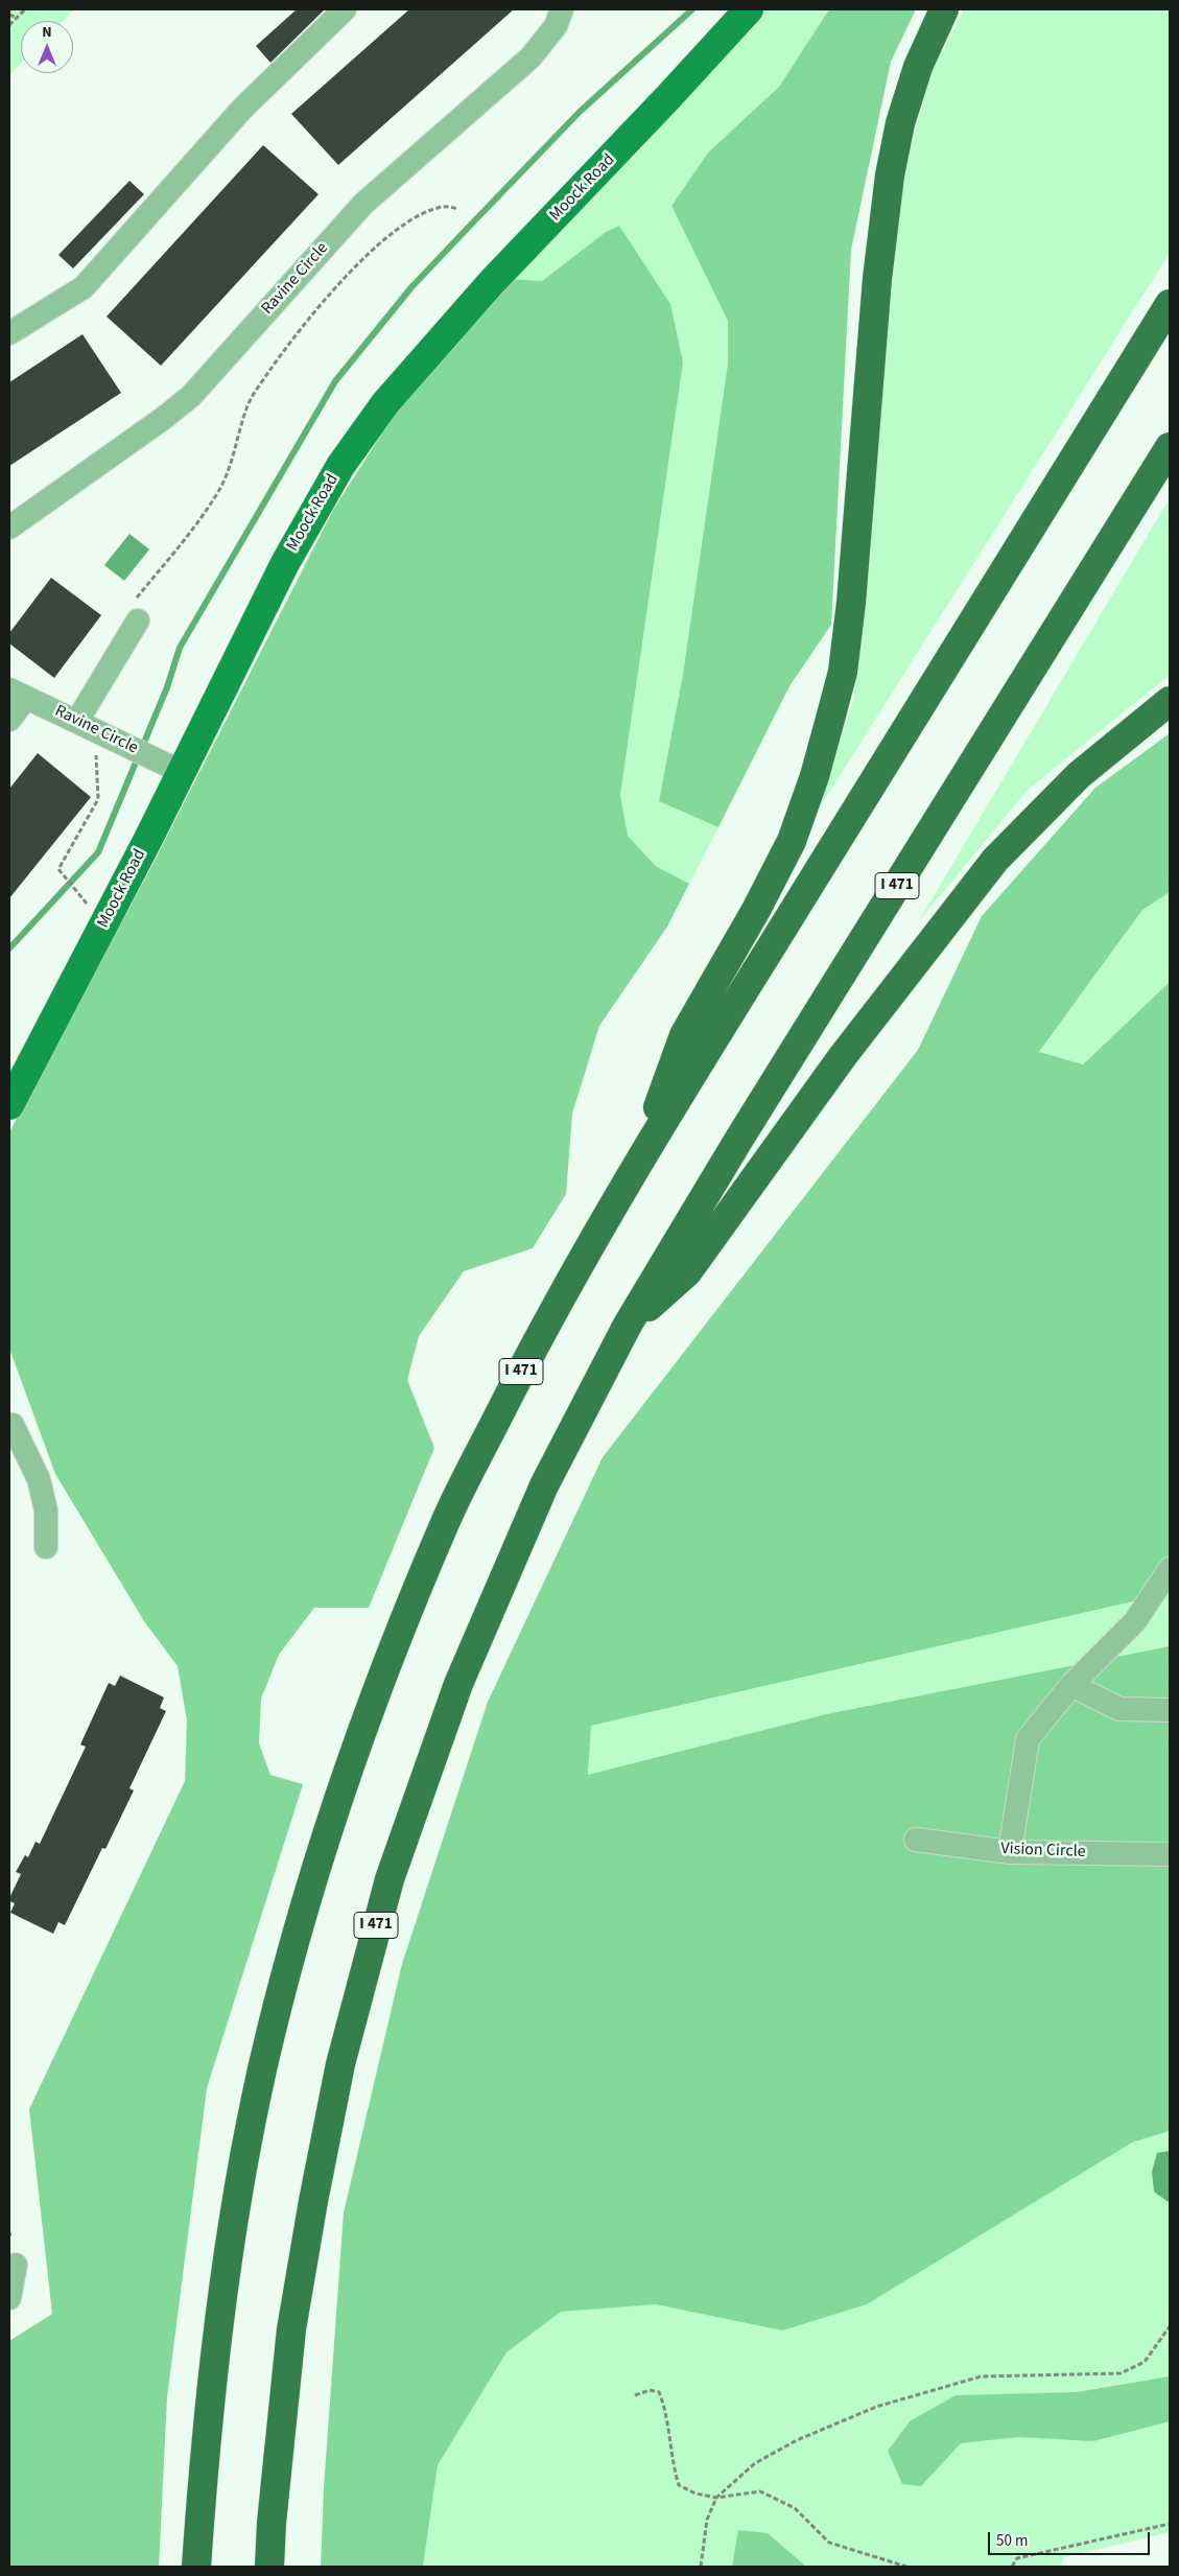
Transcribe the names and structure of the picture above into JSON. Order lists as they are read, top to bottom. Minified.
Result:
{"streets":{"highway":["I 471"],"main road":["Moock Road"],"street":["Ravine Circle","Vision Circle"]},"crossings":[["Moock Road","Ravine Circle"]],"scale_bar":"50 m","north":"top"}
